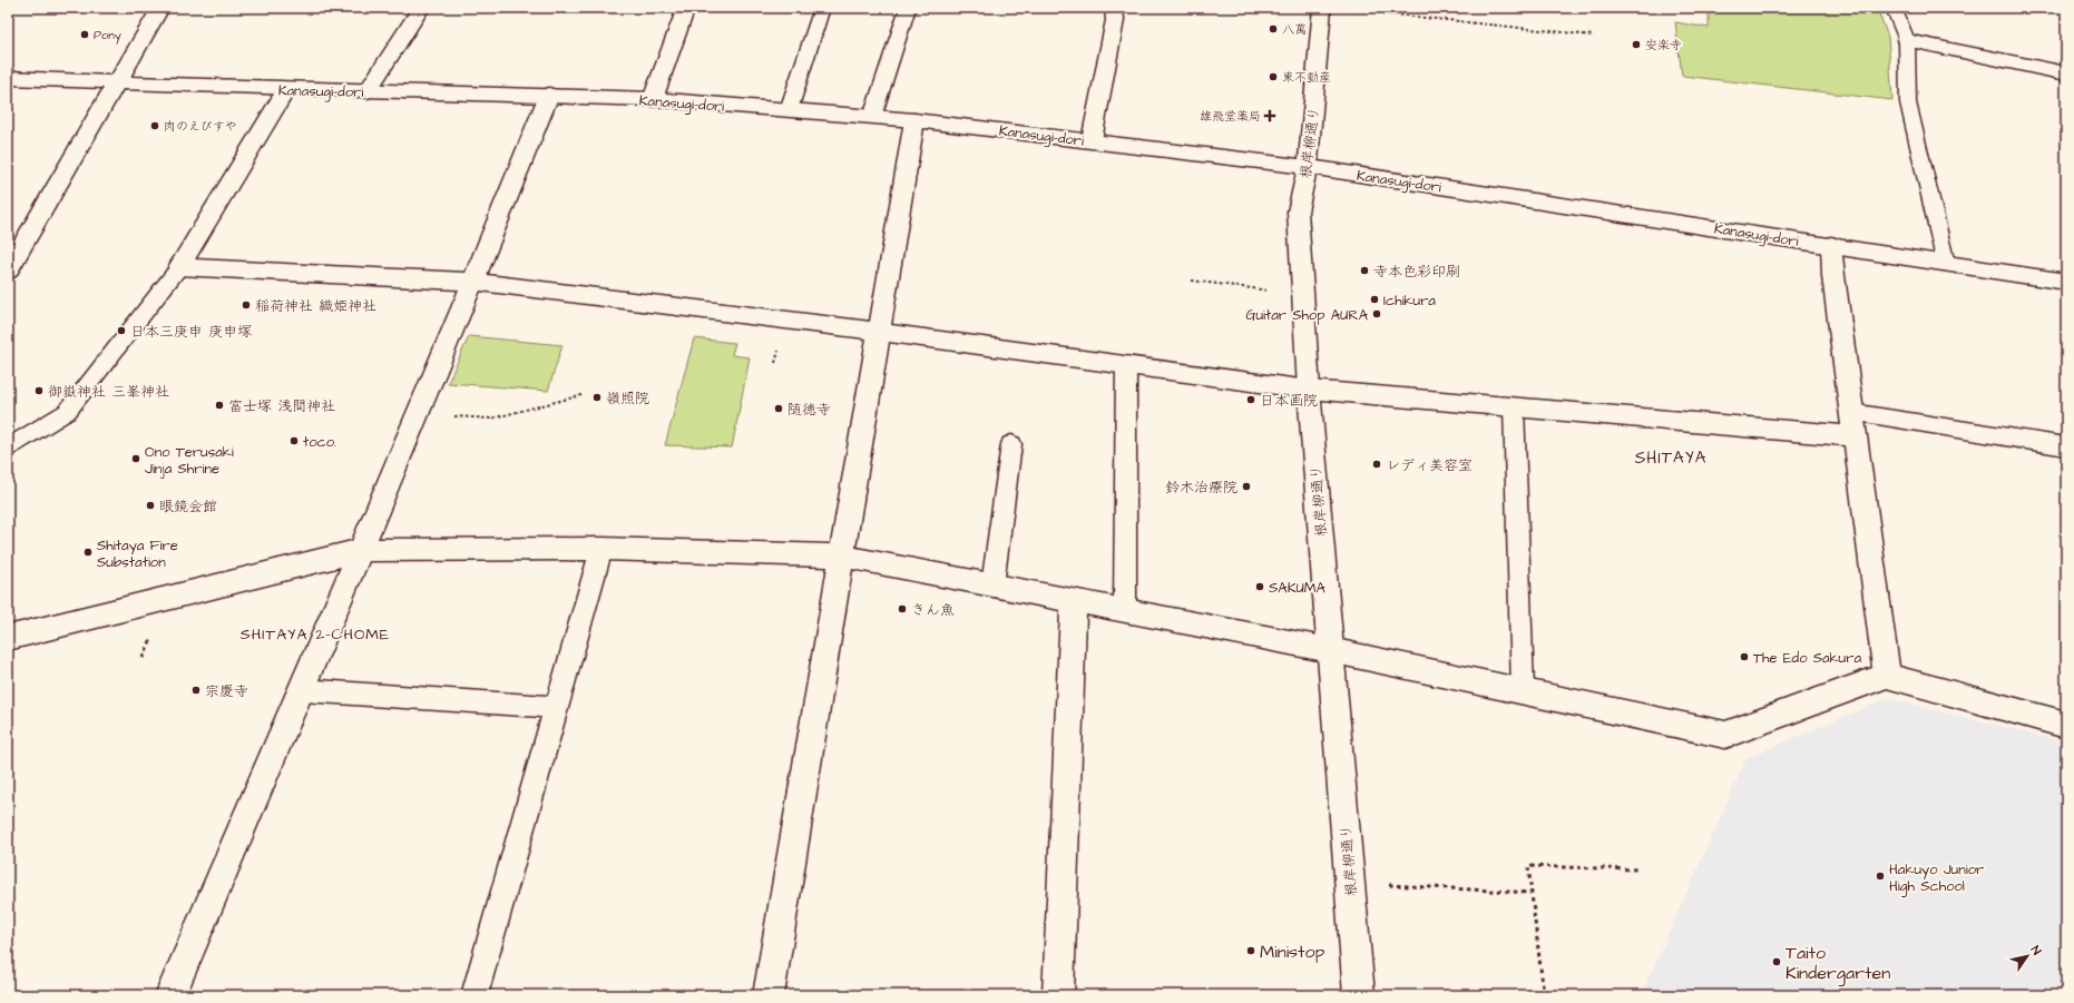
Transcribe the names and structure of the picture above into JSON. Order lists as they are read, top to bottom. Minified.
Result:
{"streets":{"street":["Kanasugi-dori","根岸柳通り"]},"crossings":[["Kanasugi-dori","根岸柳通り"]],"districts":["SHITAYA","SHITAYA 2-CHOME"],"places":{"other":["八萬","Pony","安楽寺","東不動産","肉のえびすや","寺本色彩印刷","Ichikura","稲荷神社 織姫神社","Guitar Shop AURA","日本三庚申 庚申塚","御嶽神社 三峯神社","嶺照院","日本画院","富士塚 浅間神社","随徳寺","toco.","Ono Terusaki Jinja Shrine","レディ美容室","鈴木治療院","眼鏡会館","Shitaya Fire Substation","SAKUMA","きん魚","The Edo Sakura","宗慶寺","Hakuyo Junior High School","Ministop","Taito Kindergarten"],"health":["雄飛堂薬局"]},"north":"top right"}
